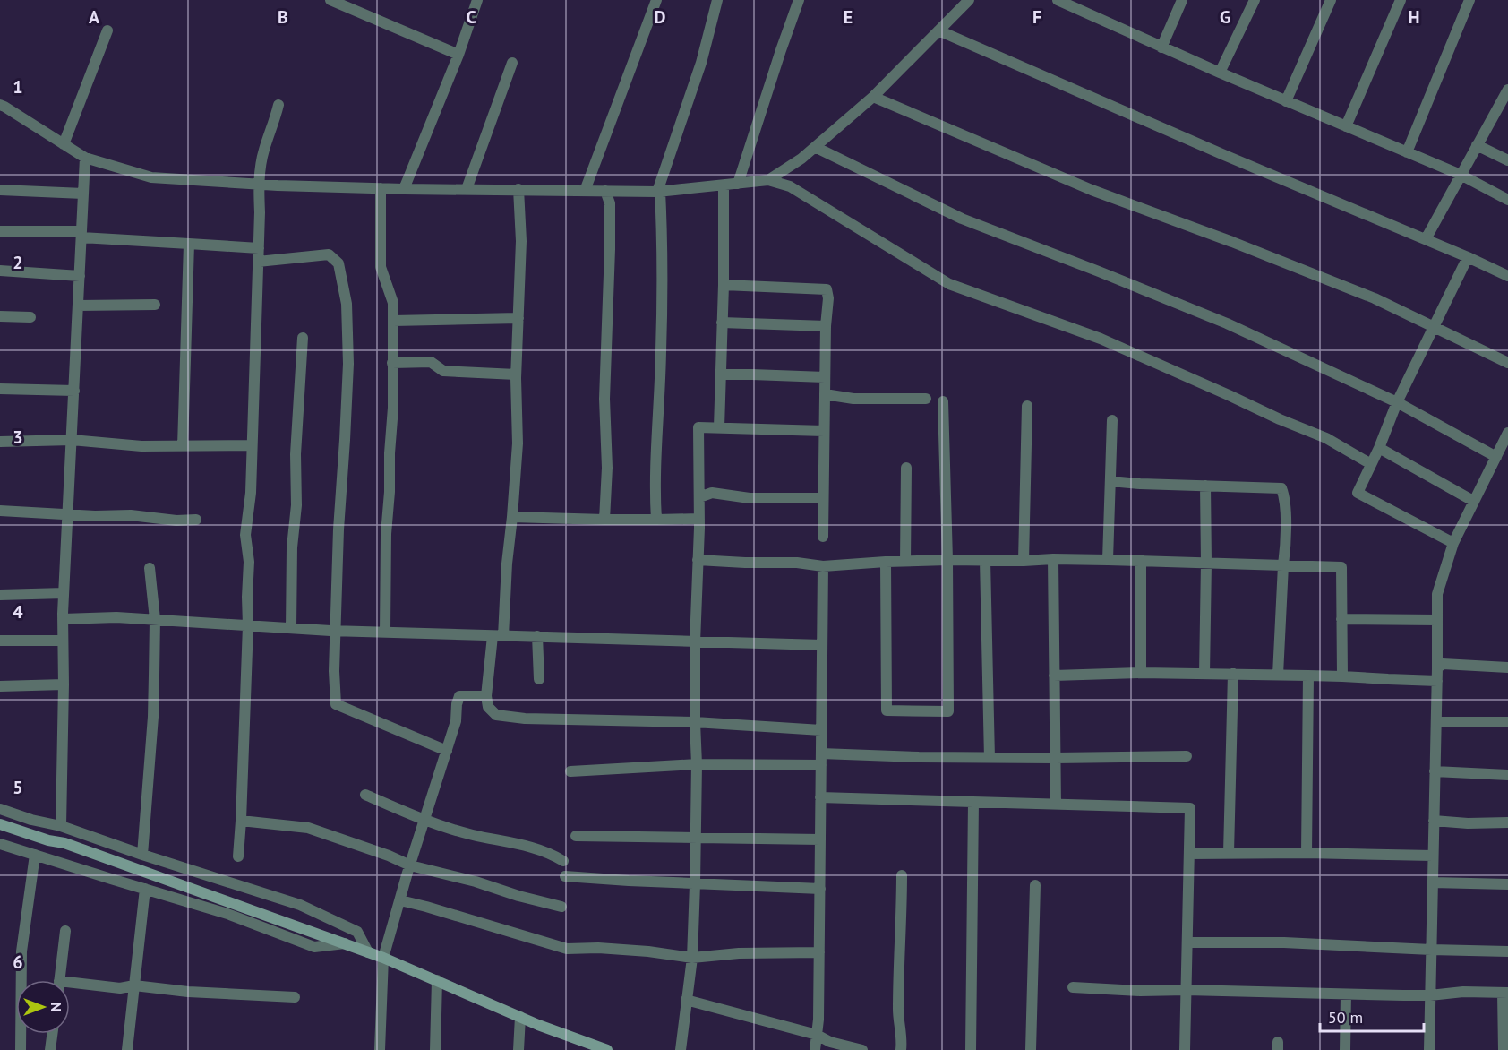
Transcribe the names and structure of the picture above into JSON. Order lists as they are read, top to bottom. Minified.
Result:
{"scale_bar":"50 m","north":"right","grid":{"columns":["A","B","C","D","E","F","G","H"],"rows":["1","2","3","4","5","6"]}}
